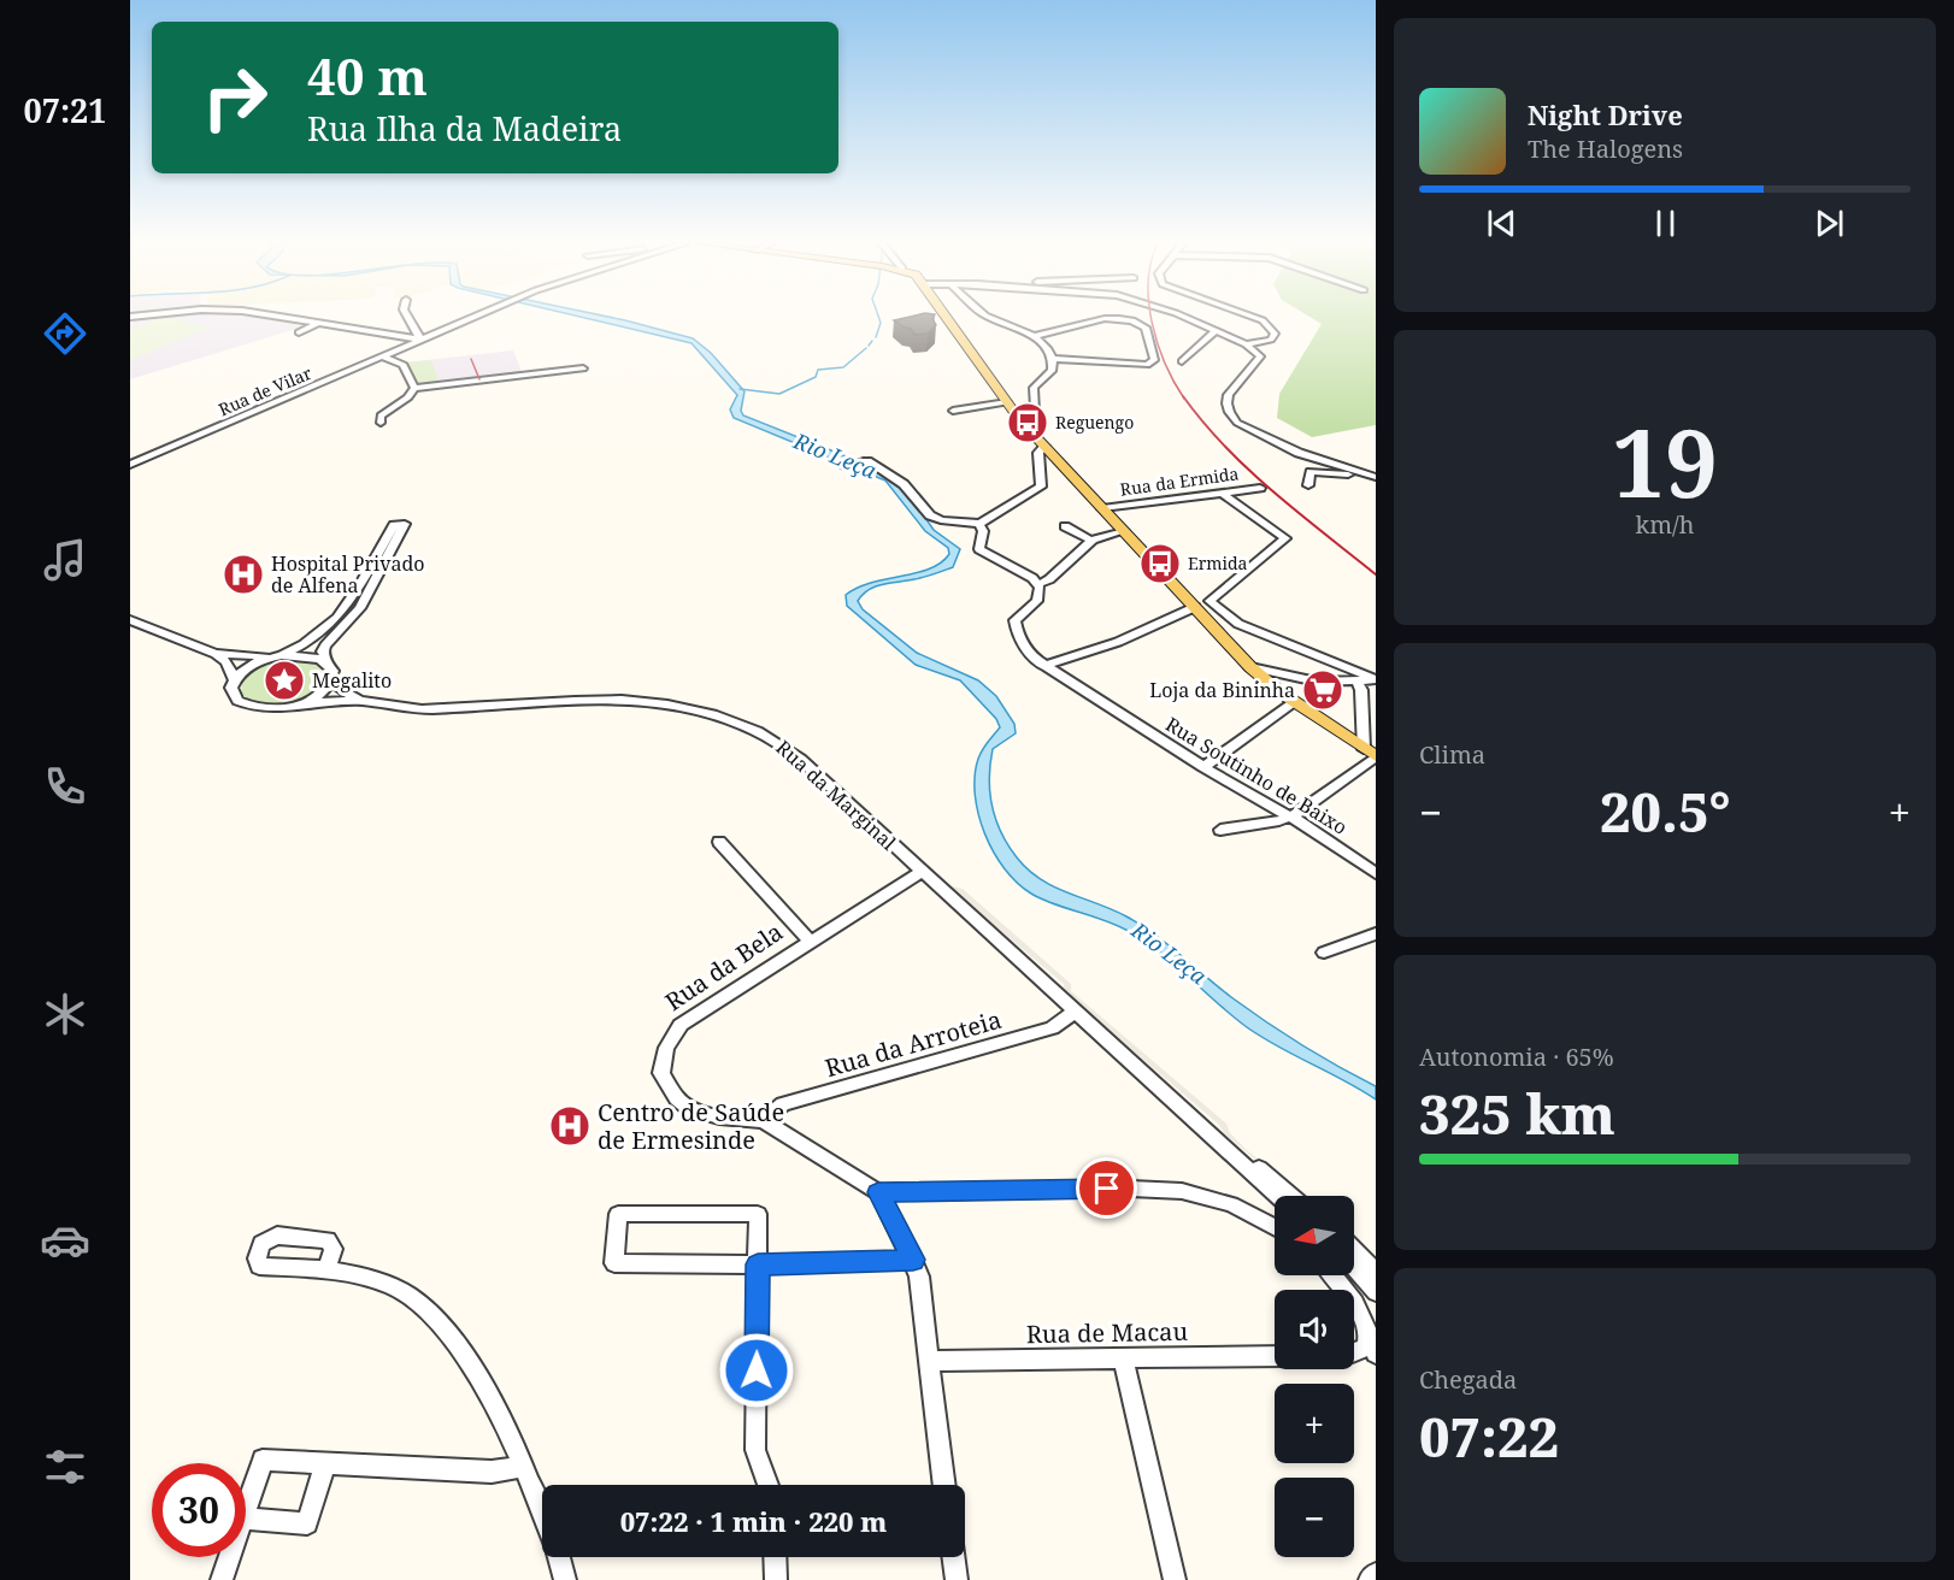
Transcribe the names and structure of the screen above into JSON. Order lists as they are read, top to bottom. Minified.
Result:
{"streets":{"street":["Rua de Vilar","Rua da Ermida","Rua Soutinho de Baixo","Rua da Marginal","Rua da Bela","Rua da Arroteia","Rua de Macau"]},"crossings":[["Rua da Marginal","Rua da Bela"],["Rua da Marginal","Rua da Arroteia"],["Rua da Bela","Rua da Arroteia"]],"water":["Rio Leça"],"places":{"bus stop":["Reguengo","Ermida"],"hospital":["Hospital Privado de Alfena","Centro de Saúde de Ermesinde"],"place":["Megalito"],"supermarket":["Loja da Bininha"]},"north":"left","page":{"tabs":"07:21","turn":["40 m","Rua Ilha da Madeira"],"song":["Night Drive","The Halogens"],"tile":[["19","km/h"],"Clima",["Autonomia · 65%","325 km"],["Chegada","07:22"]],"heat":["−","20.5°","+"],"map_buttons":["+","−"],"limit":"30","trip":"07:22 · 1 min · 220 m"}}
